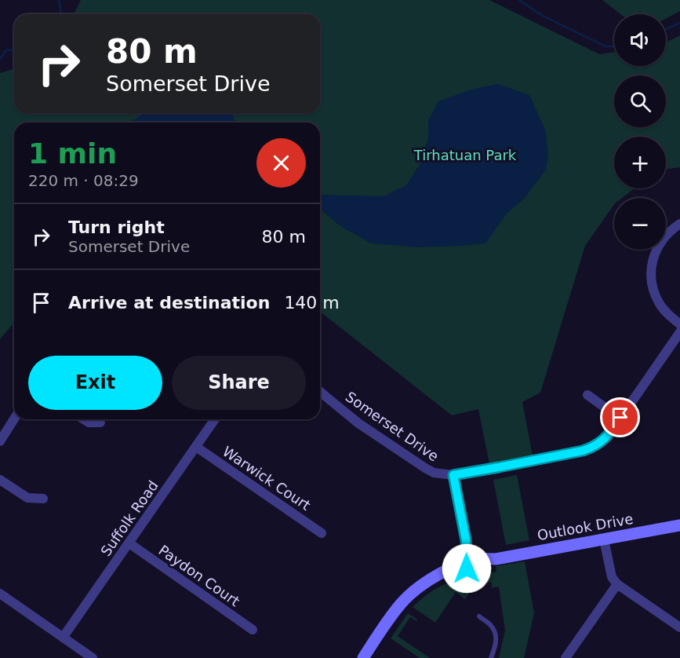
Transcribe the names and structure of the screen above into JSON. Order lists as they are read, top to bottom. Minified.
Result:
{"streets":{"street":["Somerset Drive","Warwick Court","Suffolk Road","Outlook Drive","Paydon Court"]},"crossings":[["Warwick Court","Suffolk Road"],["Suffolk Road","Paydon Court"]],"parks":["Tirhatuan Park"],"page":{"map_buttons":["+","−"],"turn":["80 m","Somerset Drive"],"heading":["1 min","220 m · 08:29"],"list":[{"name":"Turn right","note":"Somerset Drive","value":"80 m"},{"name":"Arrive at destination","value":"140 m"}],"buttons":["Exit","Share"]}}
